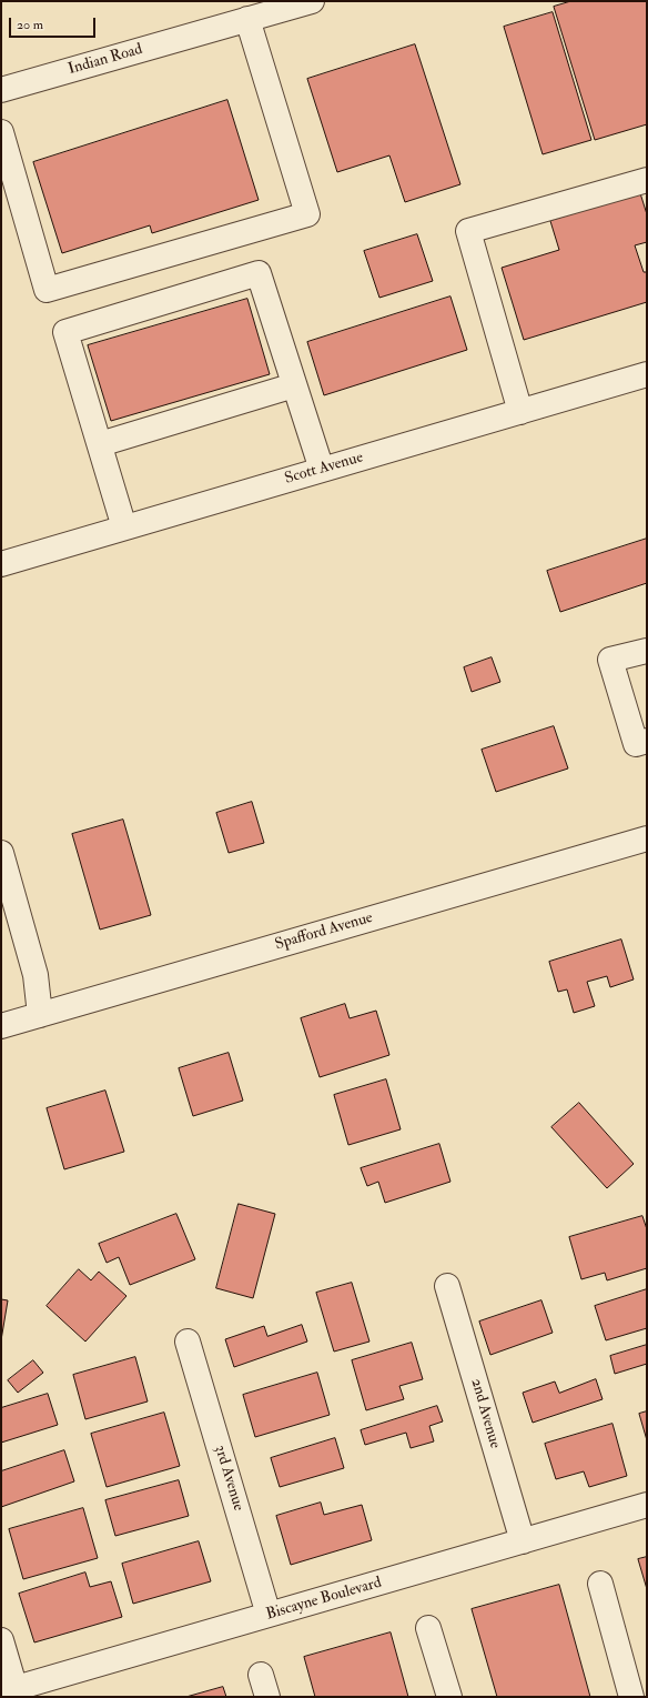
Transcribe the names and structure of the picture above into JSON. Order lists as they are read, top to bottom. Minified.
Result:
{"streets":{"street":["Indian Road","Scott Avenue","Spafford Avenue","2nd Avenue","3rd Avenue","Biscayne Boulevard"]},"crossings":[["2nd Avenue","Biscayne Boulevard"],["3rd Avenue","Biscayne Boulevard"]],"scale_bar":"20 m"}
